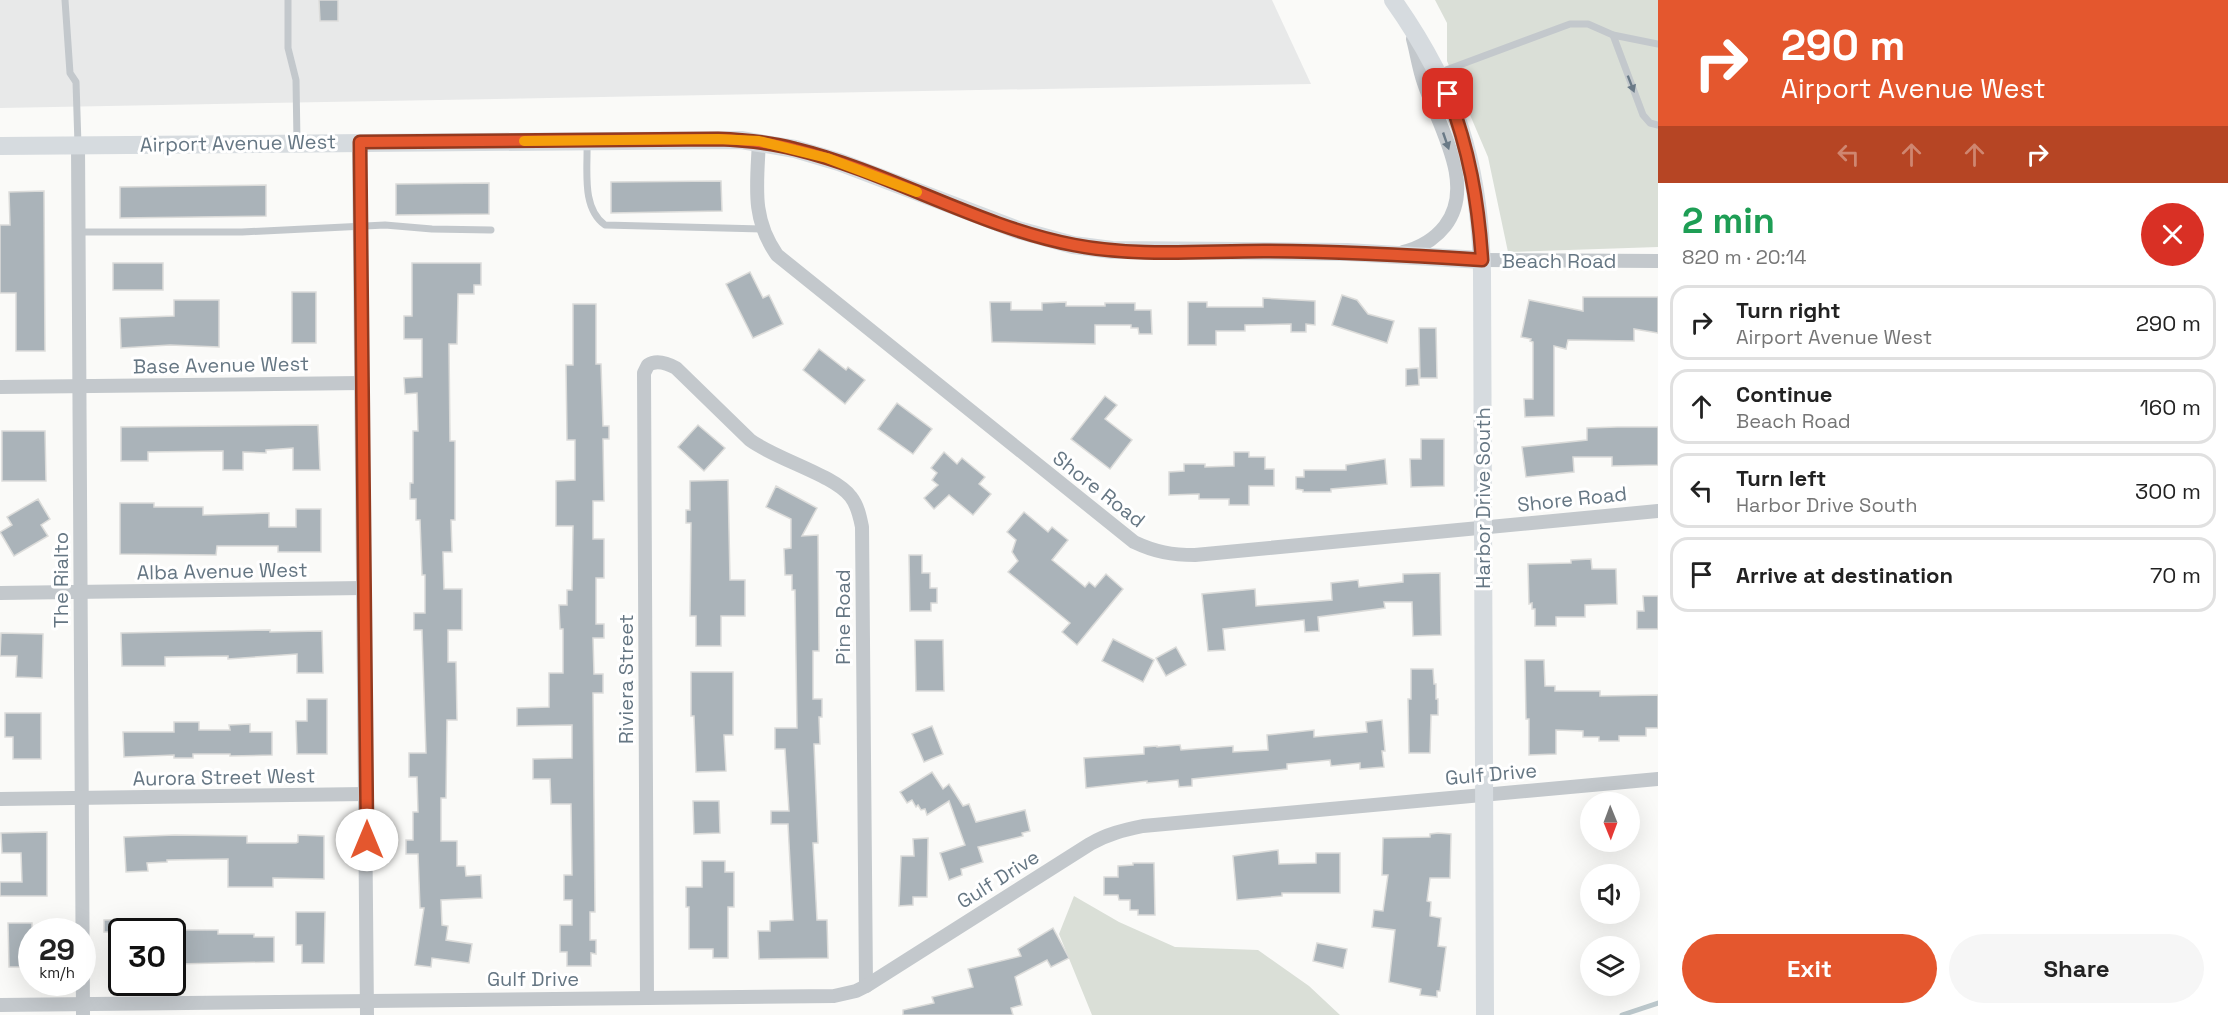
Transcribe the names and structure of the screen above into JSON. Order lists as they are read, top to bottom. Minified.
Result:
{"streets":{"street":["Airport Avenue West","Beach Road","Base Avenue West","Shore Road","Harbor Drive South","Alba Avenue West","The Rialto","Pine Road","Riviera Street","Gulf Drive","Aurora Street West"]},"crossings":[["Airport Avenue West","Beach Road"],["Airport Avenue West","Shore Road"],["Airport Avenue West","The Rialto"],["Beach Road","Shore Road"],["Beach Road","Harbor Drive South"],["Base Avenue West","The Rialto"],["Shore Road","Harbor Drive South"],["Harbor Drive South","Gulf Drive"],["Alba Avenue West","The Rialto"],["The Rialto","Gulf Drive"],["The Rialto","Aurora Street West"],["Pine Road","Riviera Street"],["Pine Road","Gulf Drive"],["Riviera Street","Gulf Drive"]],"north":"bottom","page":{"turn":["290 m","Airport Avenue West"],"heading":["2 min","820 m · 20:14"],"list":[{"name":"Turn right","note":"Airport Avenue West","value":"290 m"},{"name":"Continue","note":"Beach Road","value":"160 m"},{"name":"Turn left","note":"Harbor Drive South","value":"300 m"},{"name":"Arrive at destination","value":"70 m"}],"speed":"29 km/h","limit":"30","buttons":["Exit","Share"]}}
